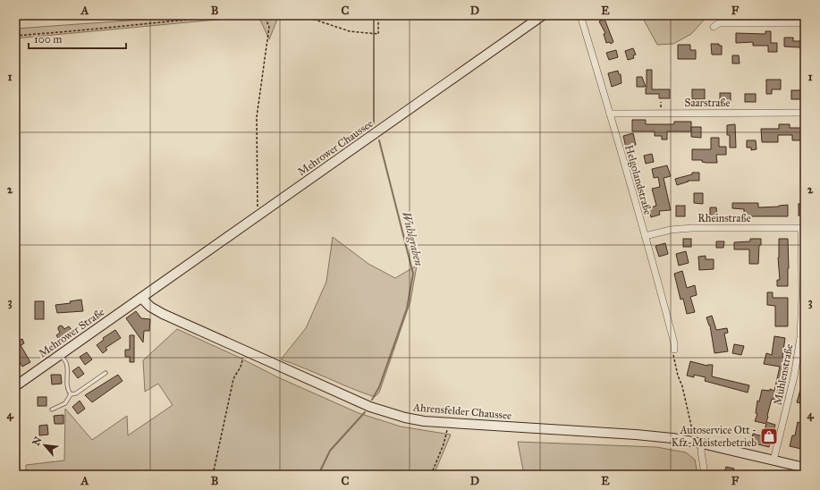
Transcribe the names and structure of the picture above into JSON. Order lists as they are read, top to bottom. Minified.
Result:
{"streets":{"main road":["Mehrower Chaussee","Mehrower Straße","Ahrensfelder Chaussee"],"street":["Saarstraße","Helgolandstraße","Rheinstraße","Mühlenstraße"]},"crossings":[["Saarstraße","Helgolandstraße"],["Mehrower Chaussee","Mehrower Straße"],["Mehrower Chaussee","Ahrensfelder Chaussee"],["Helgolandstraße","Rheinstraße"],["Rheinstraße","Mühlenstraße"],["Mehrower Straße","Ahrensfelder Chaussee"],["Mühlenstraße","Ahrensfelder Chaussee"]],"water":["Wuhlgraben"],"places":{"shop":["Autoservice Ott - Kfz-Meisterbetrieb"]},"scale_bar":"100 m","north":"top left","grid":{"columns":["A","B","C","D","E","F"],"rows":["1","2","3","4"]}}
